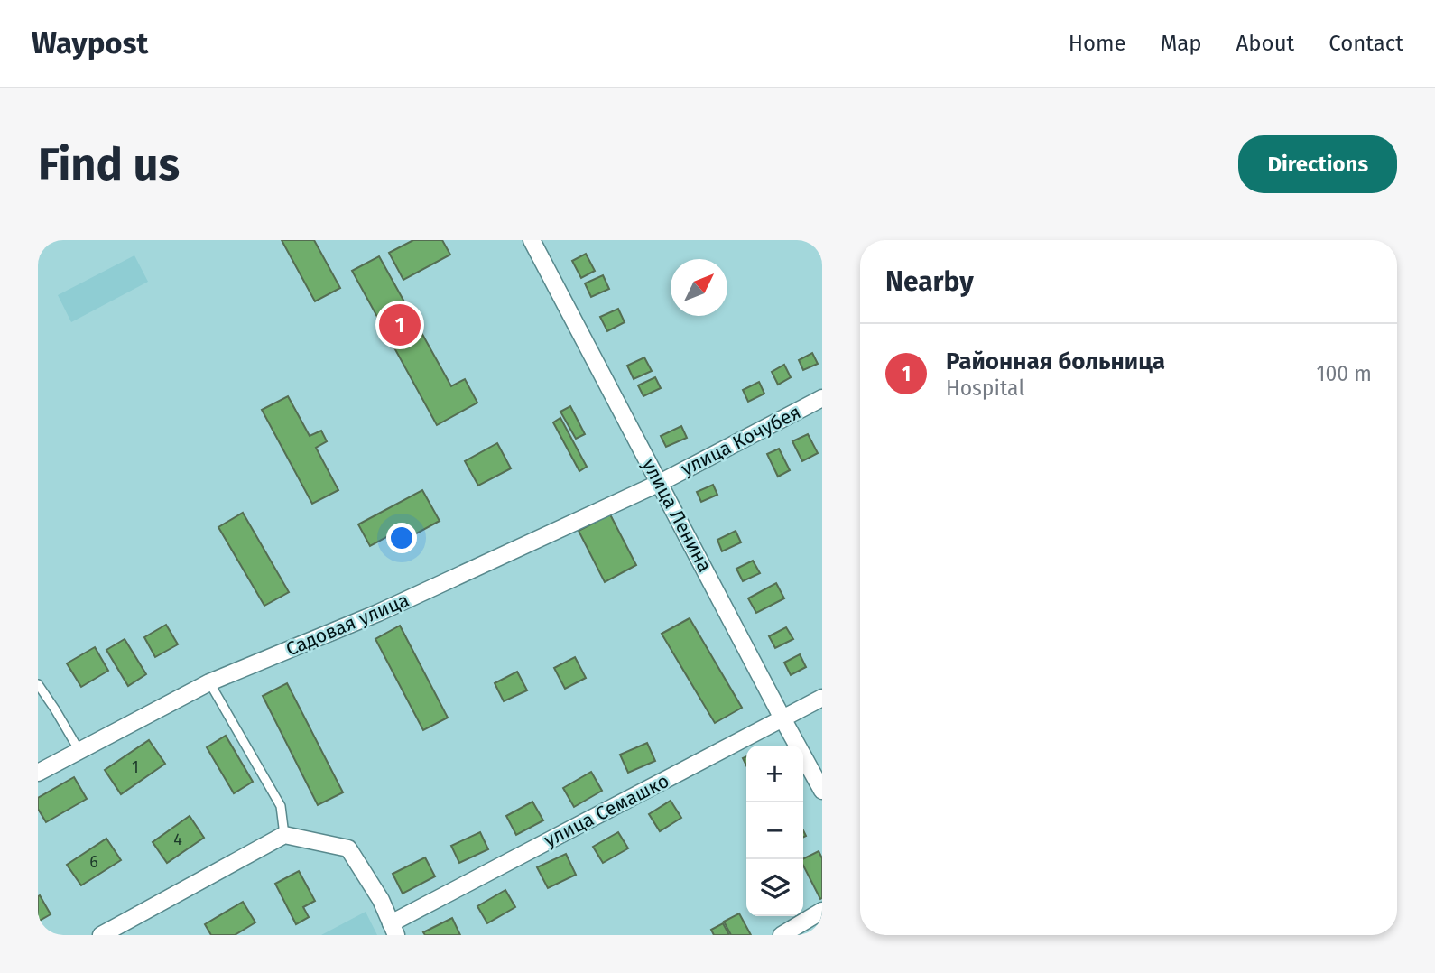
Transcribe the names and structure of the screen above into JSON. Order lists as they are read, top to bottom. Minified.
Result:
{"streets":{"street":["улица Кочубея","улица Ленина","Садовая улица","улица Семашко"]},"crossings":[["улица Кочубея","улица Ленина"],["улица Кочубея","Садовая улица"],["улица Ленина","Садовая улица"],["улица Ленина","улица Семашко"]],"house_numbers":["1","4","6"],"north":"top right","page":{"header":"Waypost","nav":["Home","Map","About","Contact"],"buttons":"Directions","title":"Find us","heading":"Nearby","pins":"1","list":[{"mark":"1","name":"Районная больница","note":"Hospital","value":"100 m"}],"map_buttons":["+","−"]}}
